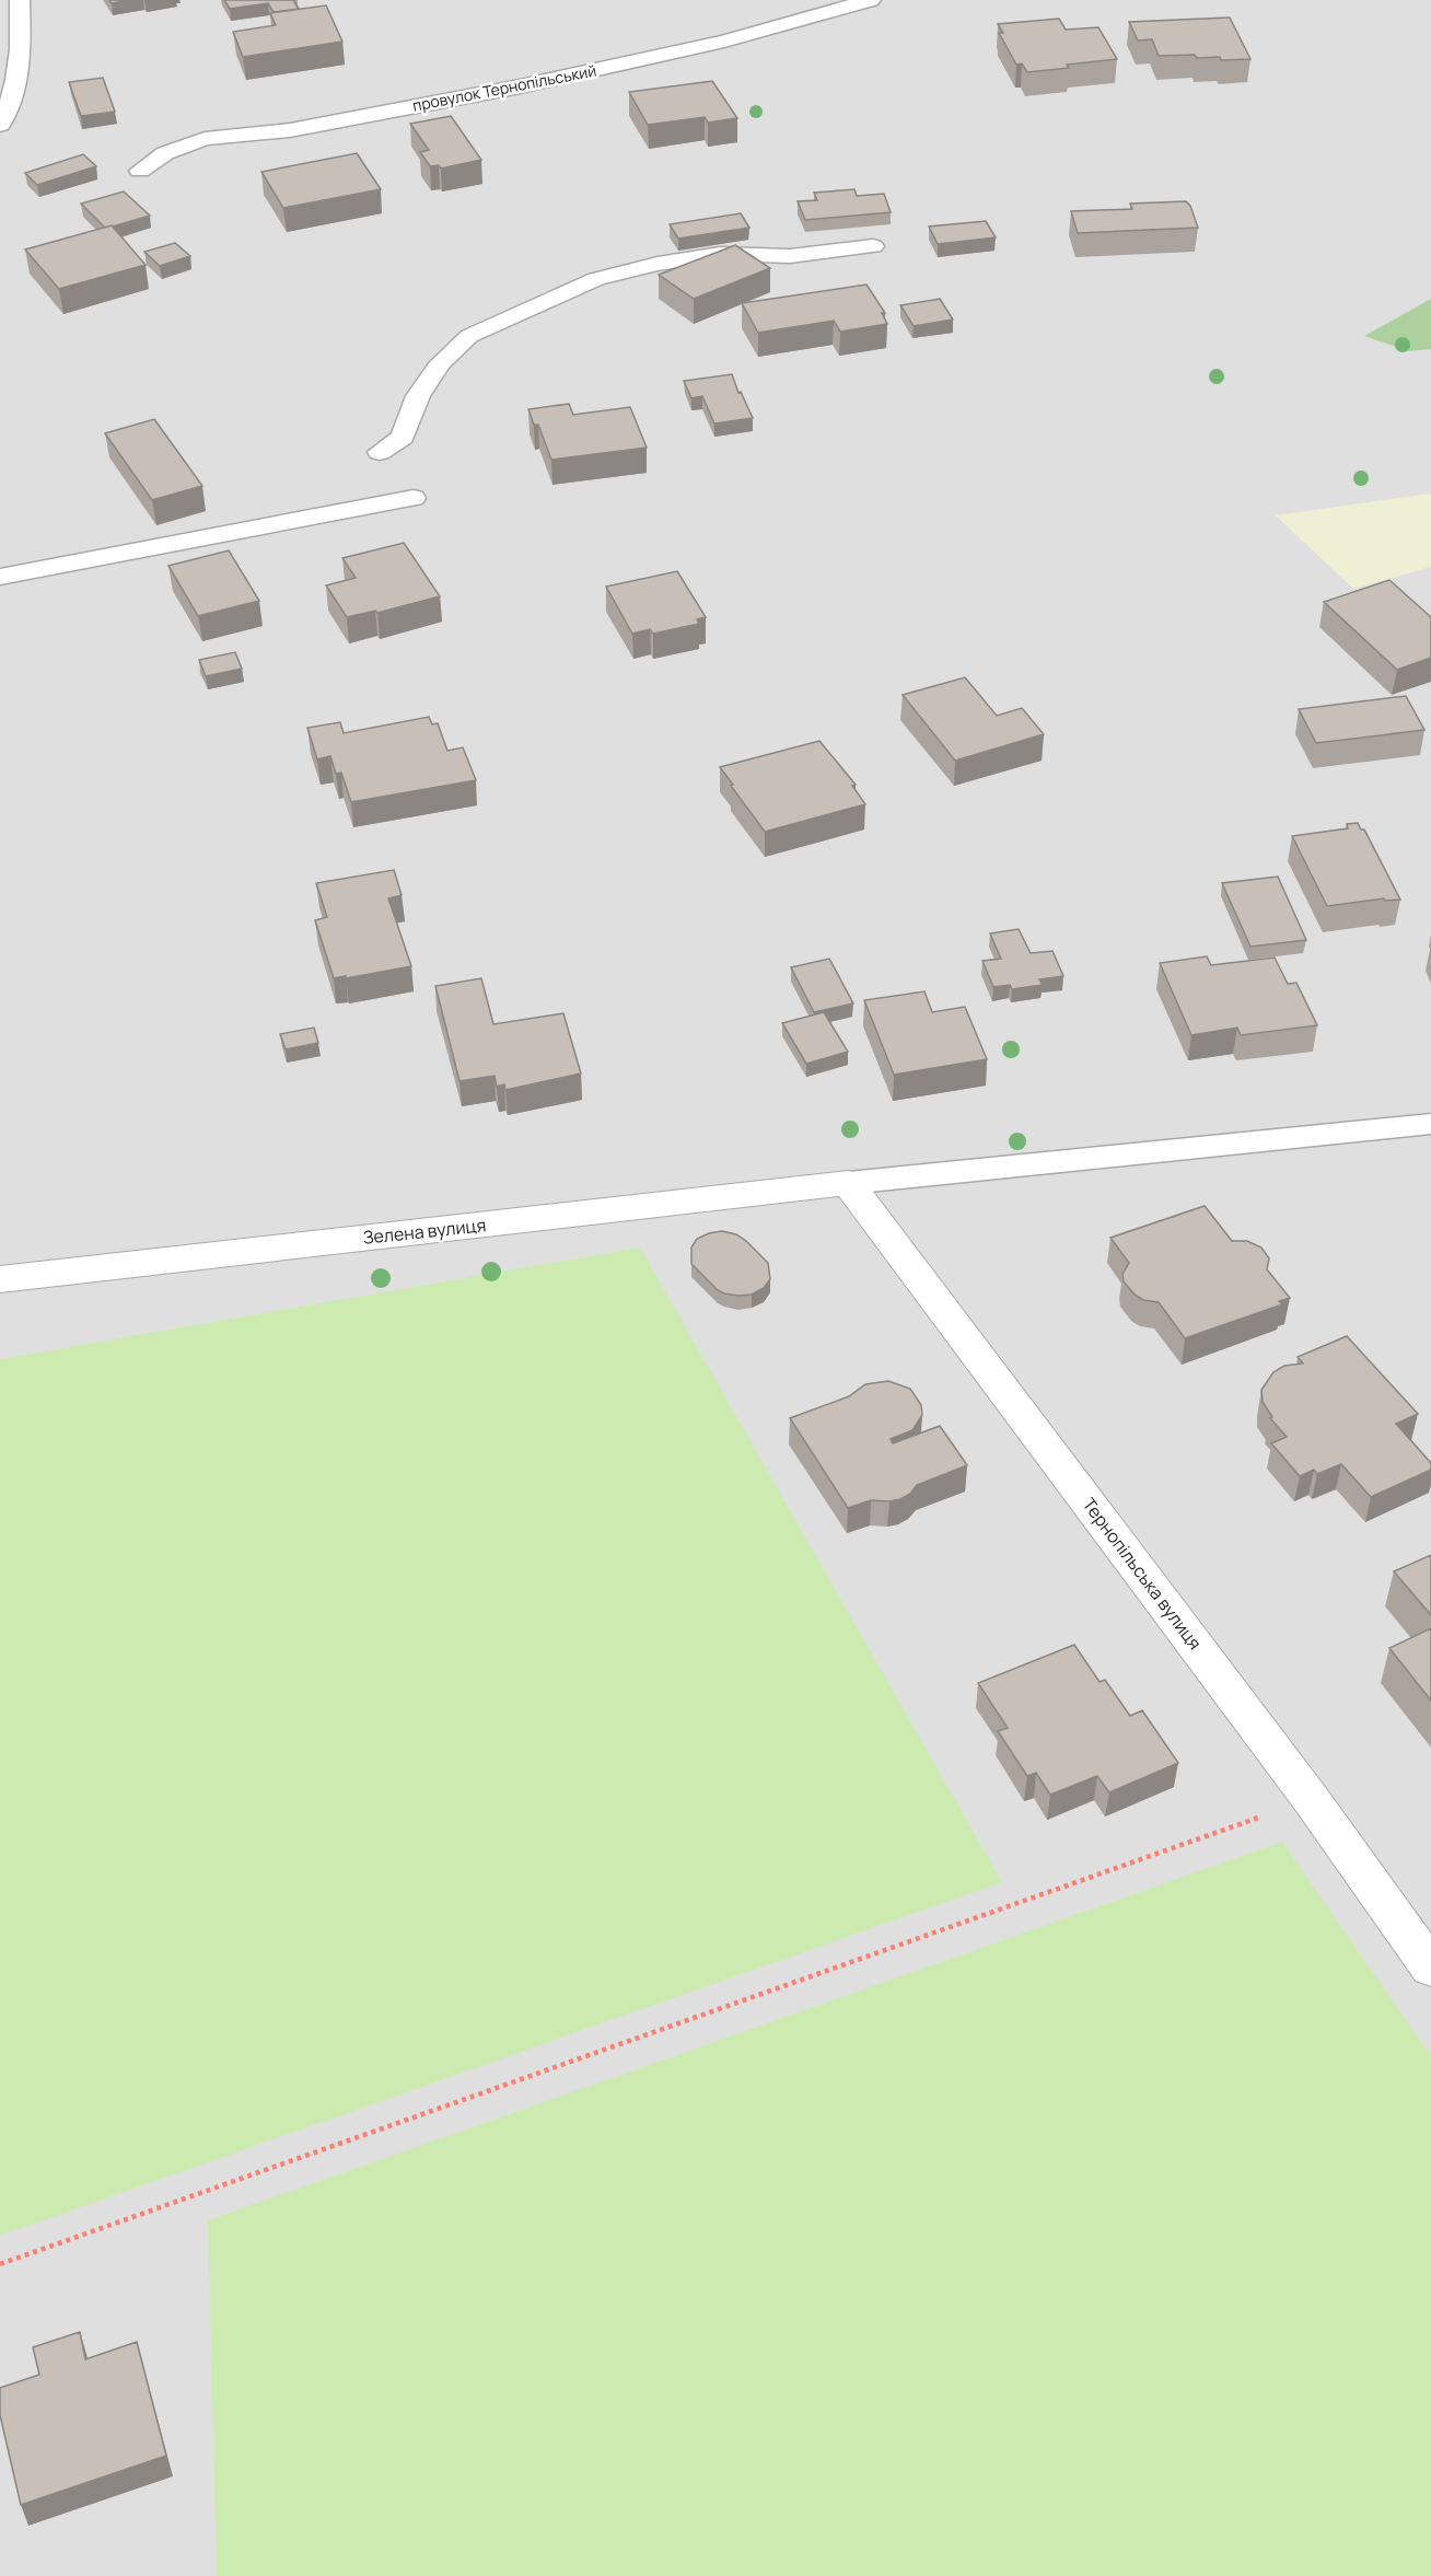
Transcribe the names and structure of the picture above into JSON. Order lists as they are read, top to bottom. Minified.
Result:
{"streets":{"street":["Зелена вулиця","Тернопільська вулиця"],"lane":["провулок Тернопільський"]},"crossings":[["Зелена вулиця","Тернопільська вулиця"]]}
